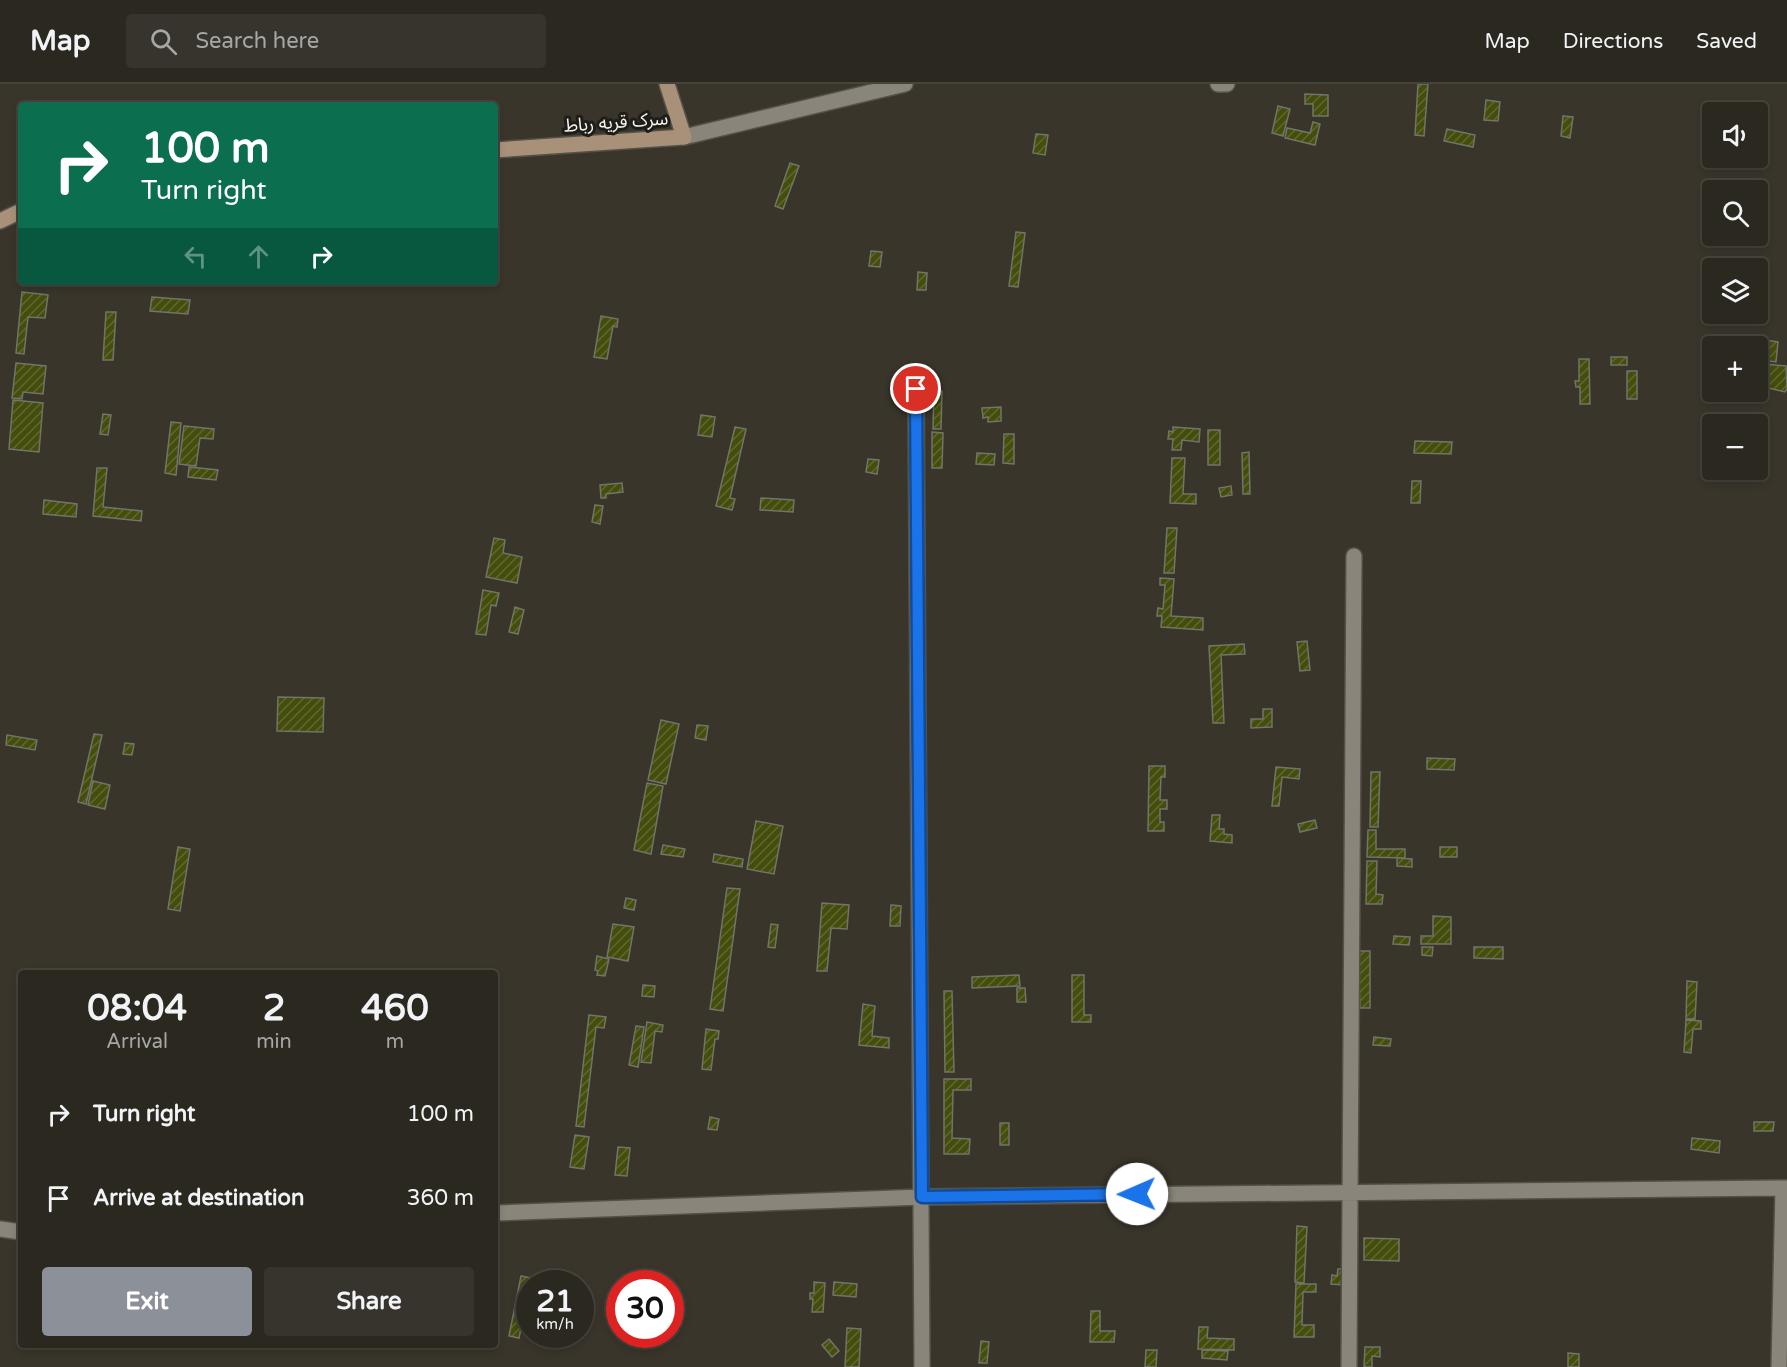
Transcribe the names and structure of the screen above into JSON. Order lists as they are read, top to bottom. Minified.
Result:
{"streets":{"street":["سرک قریه رباط"]},"page":{"header":"Map","search":"Search here","nav":["Map","Directions","Saved"],"map_buttons":["+","−"],"turn":["100 m","Turn right"],"eta":["08:04","Arrival","2","min","460","m"],"list":[{"name":"Turn right","value":"100 m"},{"name":"Arrive at destination","value":"360 m"}],"buttons":["Exit","Share"],"speed":"21 km/h","limit":"30"}}
